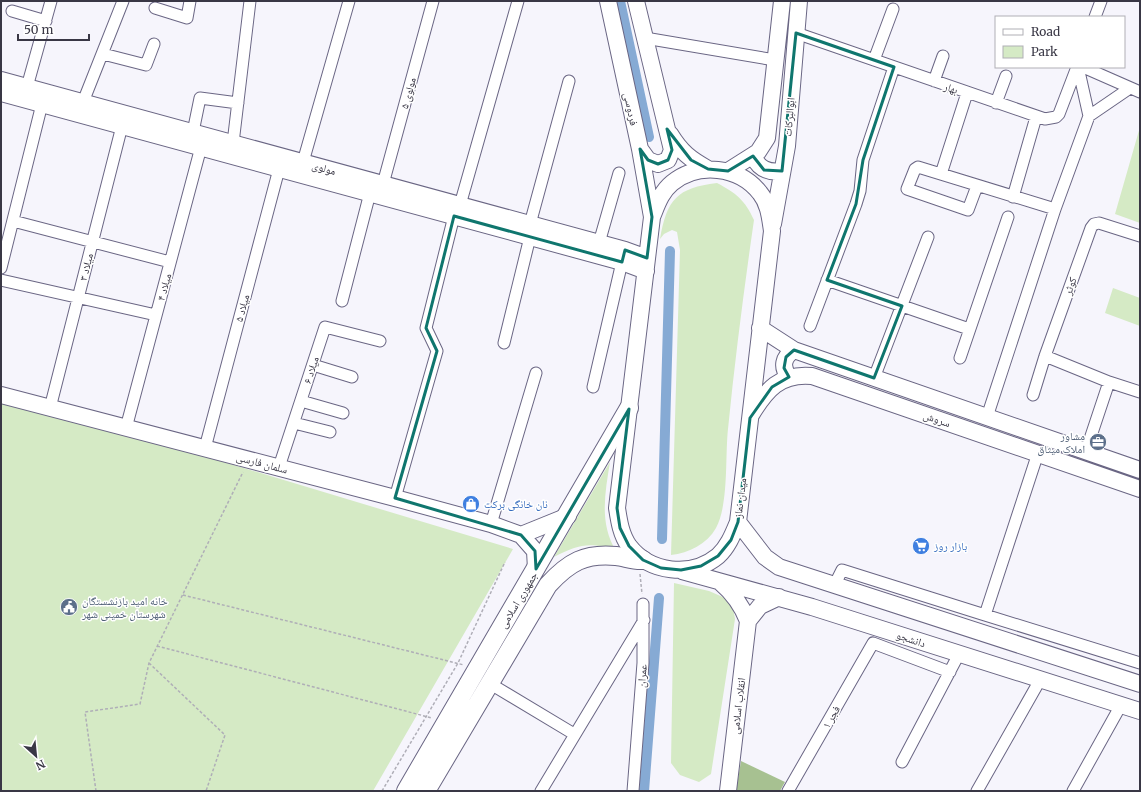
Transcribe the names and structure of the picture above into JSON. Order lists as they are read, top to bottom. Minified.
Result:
{"streets":{"main road":["جمهوری اسلامی"],"street":["بهار","مولوی ۵","فردوسی","ابوالبرکات","مولوی","میلاد ۳","کوثر","میلاد ۴","میلاد ۵","میلاد ۶","سروش","سلمان فارسی","میدان نماز","دانشجو","عمران","انقلاب اسلامی","فجر ۱"]},"crossings":[["بهار","ابوالبرکات"],["مولوی ۵","مولوی"],["فردوسی","میدان نماز"],["ابوالبرکات","میدان نماز"],["مولوی","میلاد ۳"],["مولوی","میلاد ۴"],["مولوی","میلاد ۵"],["مولوی","میدان نماز"],["میلاد ۳","سلمان فارسی"],["میلاد ۴","سلمان فارسی"],["میلاد ۵","سلمان فارسی"],["میلاد ۶","سلمان فارسی"],["سروش","میدان نماز"],["میدان نماز","جمهوری اسلامی"],["میدان نماز","دانشجو"]],"places":{"office":["مشاور املاک میثاق"],"shop":["نان خانگی برکت"],"supermarket":["بازار روز"],"public building":["خانه امید بازنشستگان شهرستان خمینی شهر"]},"legend":["Road","Park"],"scale_bar":"50 m","north":"bottom right"}
